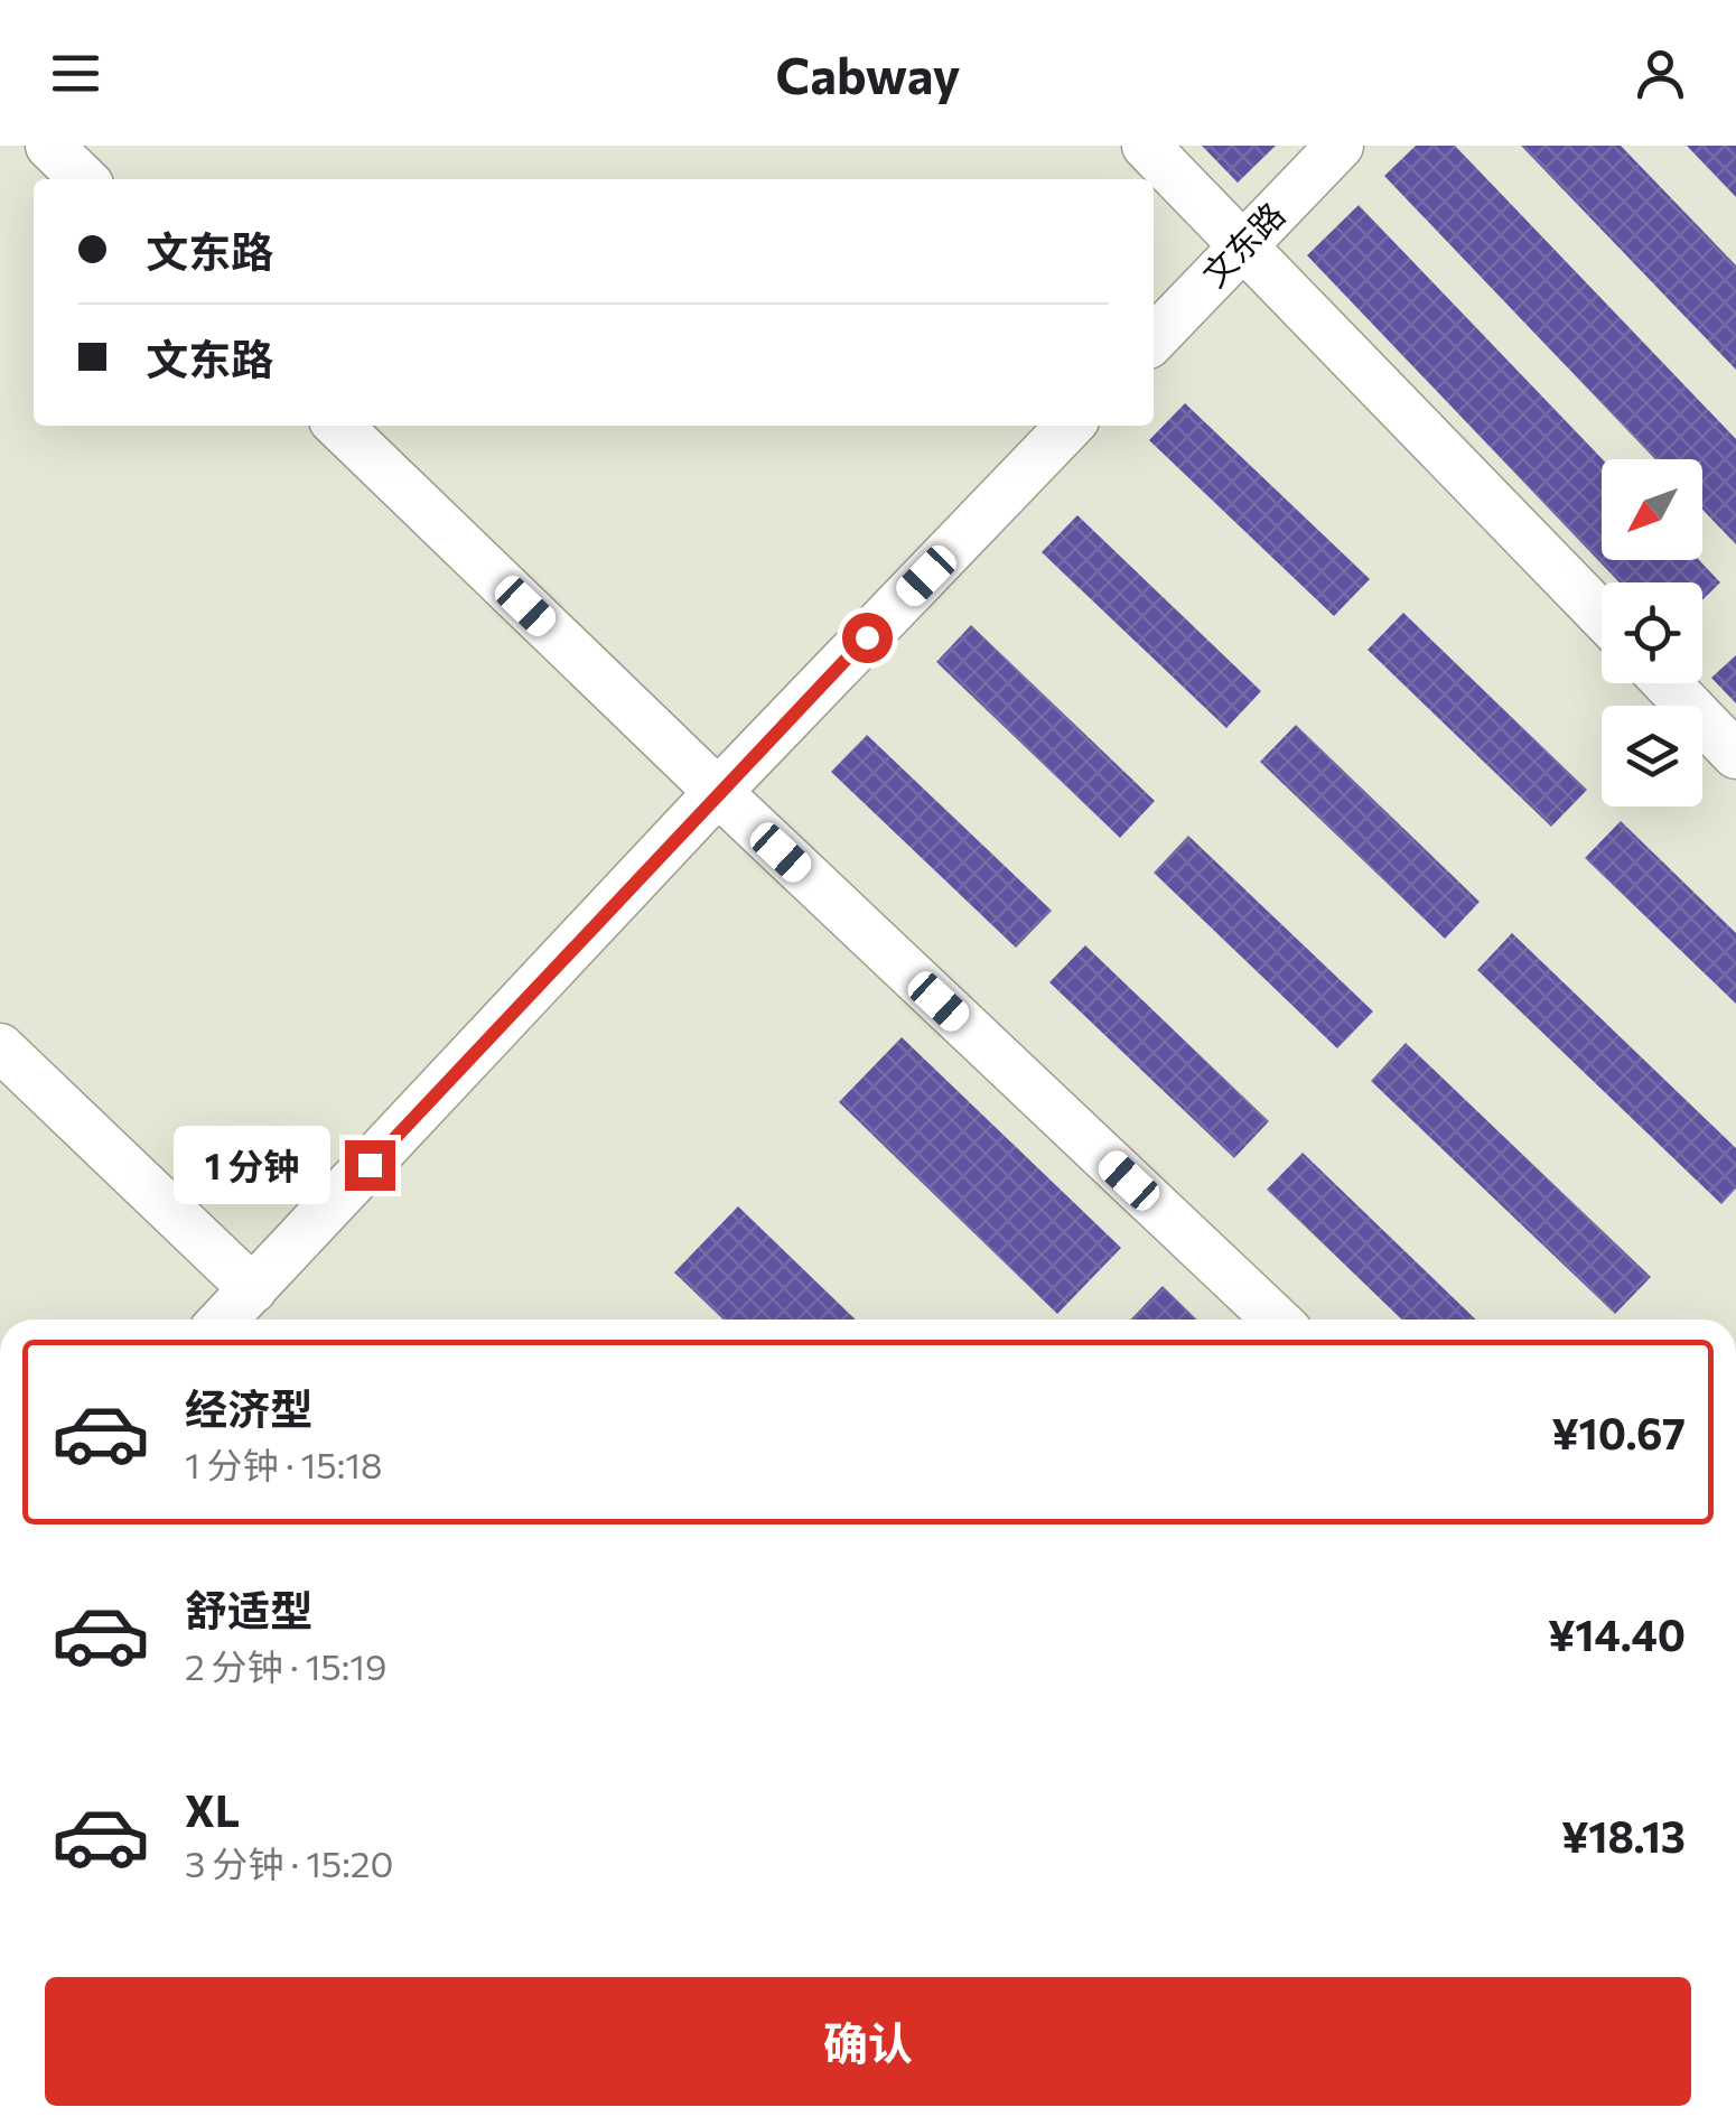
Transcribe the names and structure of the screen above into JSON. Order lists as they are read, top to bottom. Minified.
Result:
{"streets":{"street":["文东路"]},"north":"bottom left","page":{"header":"Cabway","banner":["文东路","文东路"],"bubble":"1 分钟","list":[{"name":"经济型","note":"1 分钟 · 15:18","value":"¥10.67"},{"name":"舒适型","note":"2 分钟 · 15:19","value":"¥14.40"},{"name":"XL","note":"3 分钟 · 15:20","value":"¥18.13"}],"buttons":"确认"}}
